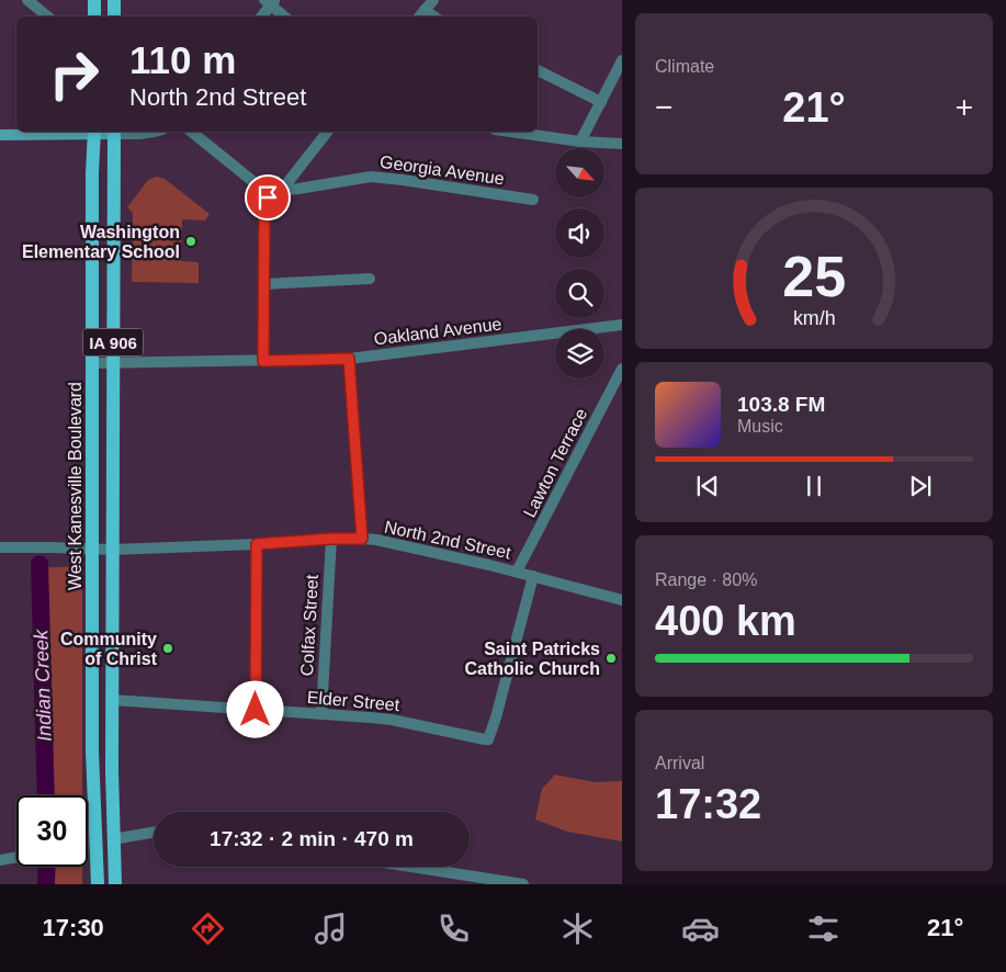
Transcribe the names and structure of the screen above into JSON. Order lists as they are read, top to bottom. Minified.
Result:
{"streets":{"main road":["IA 906","West Kanesville Boulevard"],"street":["Georgia Avenue","Oakland Avenue","Lawton Terrace","North 2nd Street","Colfax Street","Elder Street"]},"crossings":[["Oakland Avenue","IA 906"],["Oakland Avenue","West Kanesville Boulevard"],["IA 906","North 2nd Street"],["IA 906","Elder Street"],["Lawton Terrace","North 2nd Street"],["West Kanesville Boulevard","North 2nd Street"],["North 2nd Street","Colfax Street"],["North 2nd Street","Elder Street"],["Colfax Street","Elder Street"]],"water":["Indian Creek"],"places":["Washington Elementary School","Community of Christ","Saint Patricks Catholic Church"],"north":"bottom right","page":{"tile":["Climate",["Range · 80%","400 km"],["Arrival","17:32"]],"turn":["110 m","North 2nd Street"],"heat":["−","21°","+"],"song":["103.8 FM","Music"],"limit":"30","trip":"17:32 · 2 min · 470 m","tabs":["17:30","21°"],"gauge":["25","km/h"]}}
